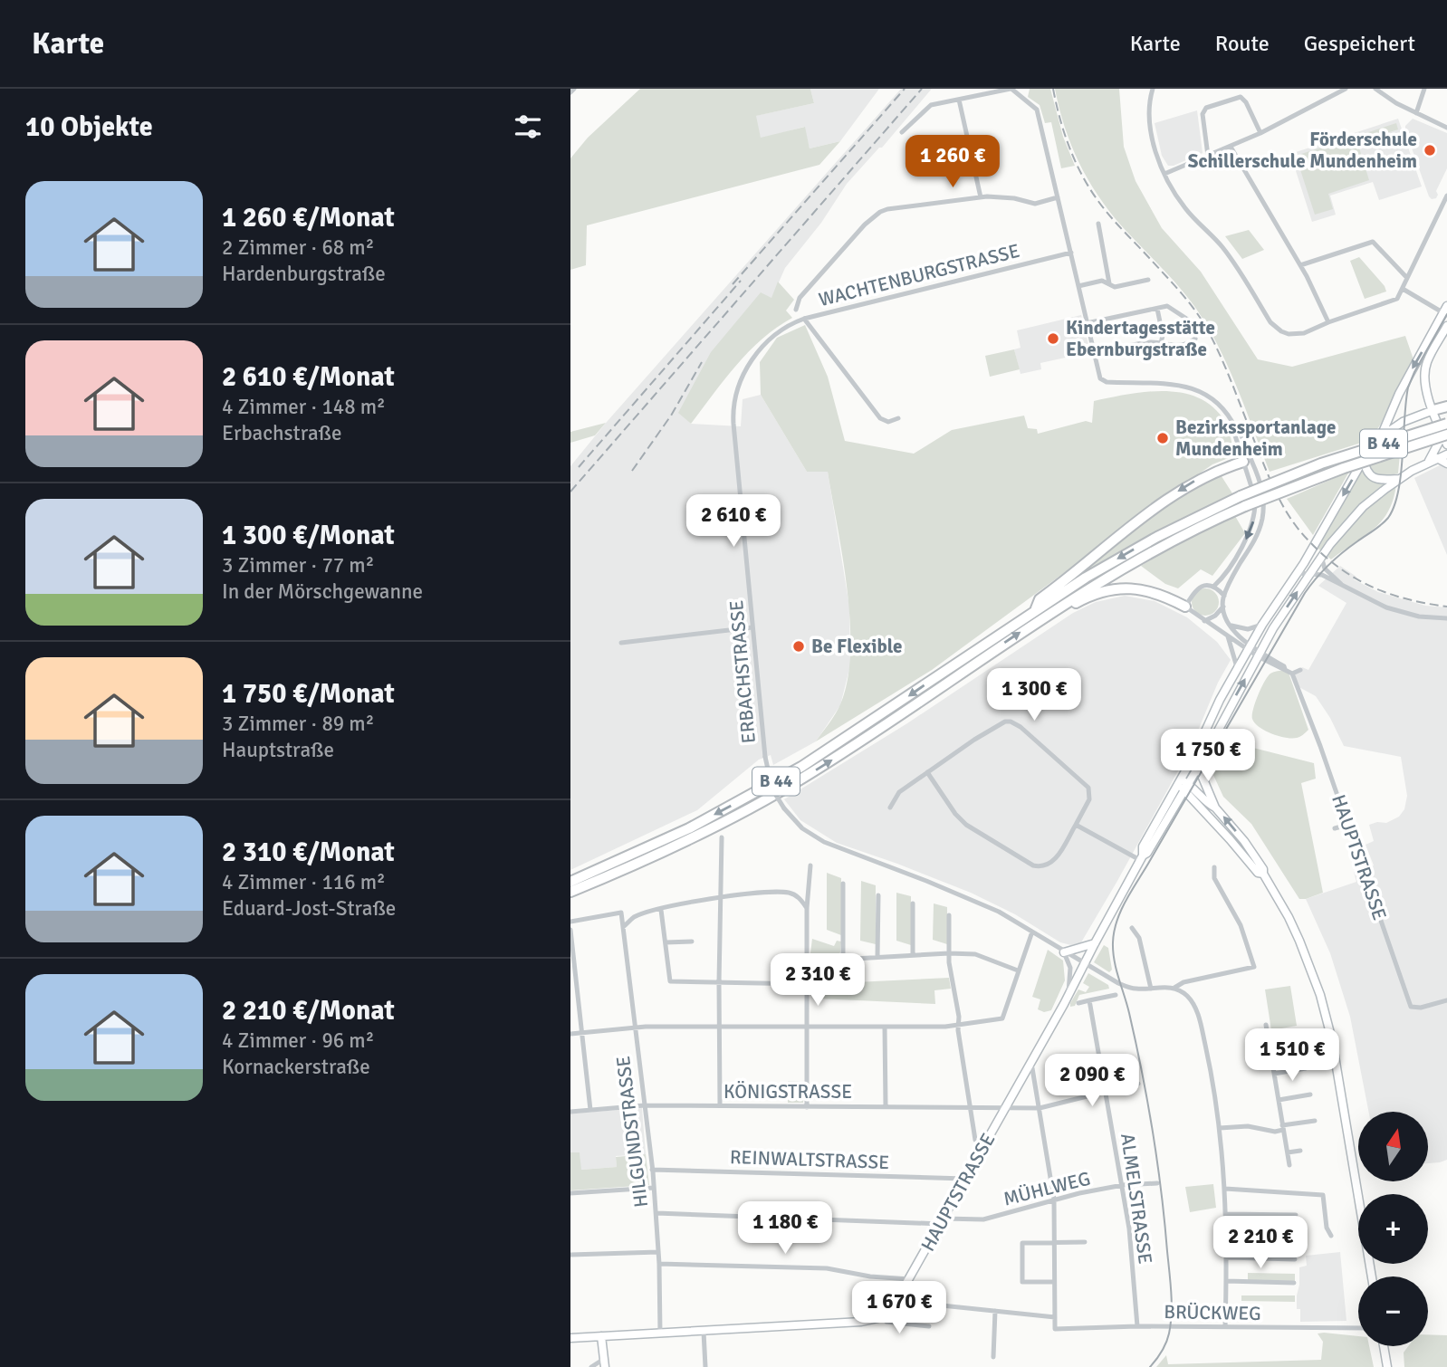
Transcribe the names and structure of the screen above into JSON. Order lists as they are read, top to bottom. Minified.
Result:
{"streets":{"highway":["B 44"],"main road":["HAUPTSTRASSE"],"street":["WACHTENBURGSTRASSE","ERBACHSTRASSE","KÖNIGSTRASSE","HILGUNDSTRASSE","REINWALTSTRASSE","MÜHLWEG","ALMELSTRASSE","BRÜCKWEG"]},"crossings":[["WACHTENBURGSTRASSE","ERBACHSTRASSE"],["ERBACHSTRASSE","HAUPTSTRASSE"],["HAUPTSTRASSE","KÖNIGSTRASSE"],["HAUPTSTRASSE","REINWALTSTRASSE"],["HAUPTSTRASSE","MÜHLWEG"],["KÖNIGSTRASSE","HILGUNDSTRASSE"],["KÖNIGSTRASSE","ALMELSTRASSE"],["HILGUNDSTRASSE","REINWALTSTRASSE"],["HILGUNDSTRASSE","MÜHLWEG"],["MÜHLWEG","ALMELSTRASSE"],["ALMELSTRASSE","BRÜCKWEG"]],"places":["Förderschule Schillerschule Mundenheim","Kindertagesstätte Ebernburgstraße","Bezirkssportanlage Mundenheim","Be Flexible"],"north":"top","page":{"header":"Karte","nav":["Karte","Route","Gespeichert"],"heading":"10 Objekte","price":["1 260 €","2 610 €","1 300 €","1 750 €","2 310 €","1 510 €","2 090 €","1 180 €","2 210 €","1 670 €"],"list":[{"name":"1 260 €/Monat","note":"2 Zimmer · 68 m² · Hardenburgstraße"},{"name":"2 610 €/Monat","note":"4 Zimmer · 148 m² · Erbachstraße"},{"name":"1 300 €/Monat","note":"3 Zimmer · 77 m² · In der Mörschgewanne"},{"name":"1 750 €/Monat","note":"3 Zimmer · 89 m² · Hauptstraße"},{"name":"2 310 €/Monat","note":"4 Zimmer · 116 m² · Eduard-Jost-Straße"},{"name":"2 210 €/Monat","note":"4 Zimmer · 96 m² · Kornackerstraße"}],"map_buttons":["+","−"]}}
